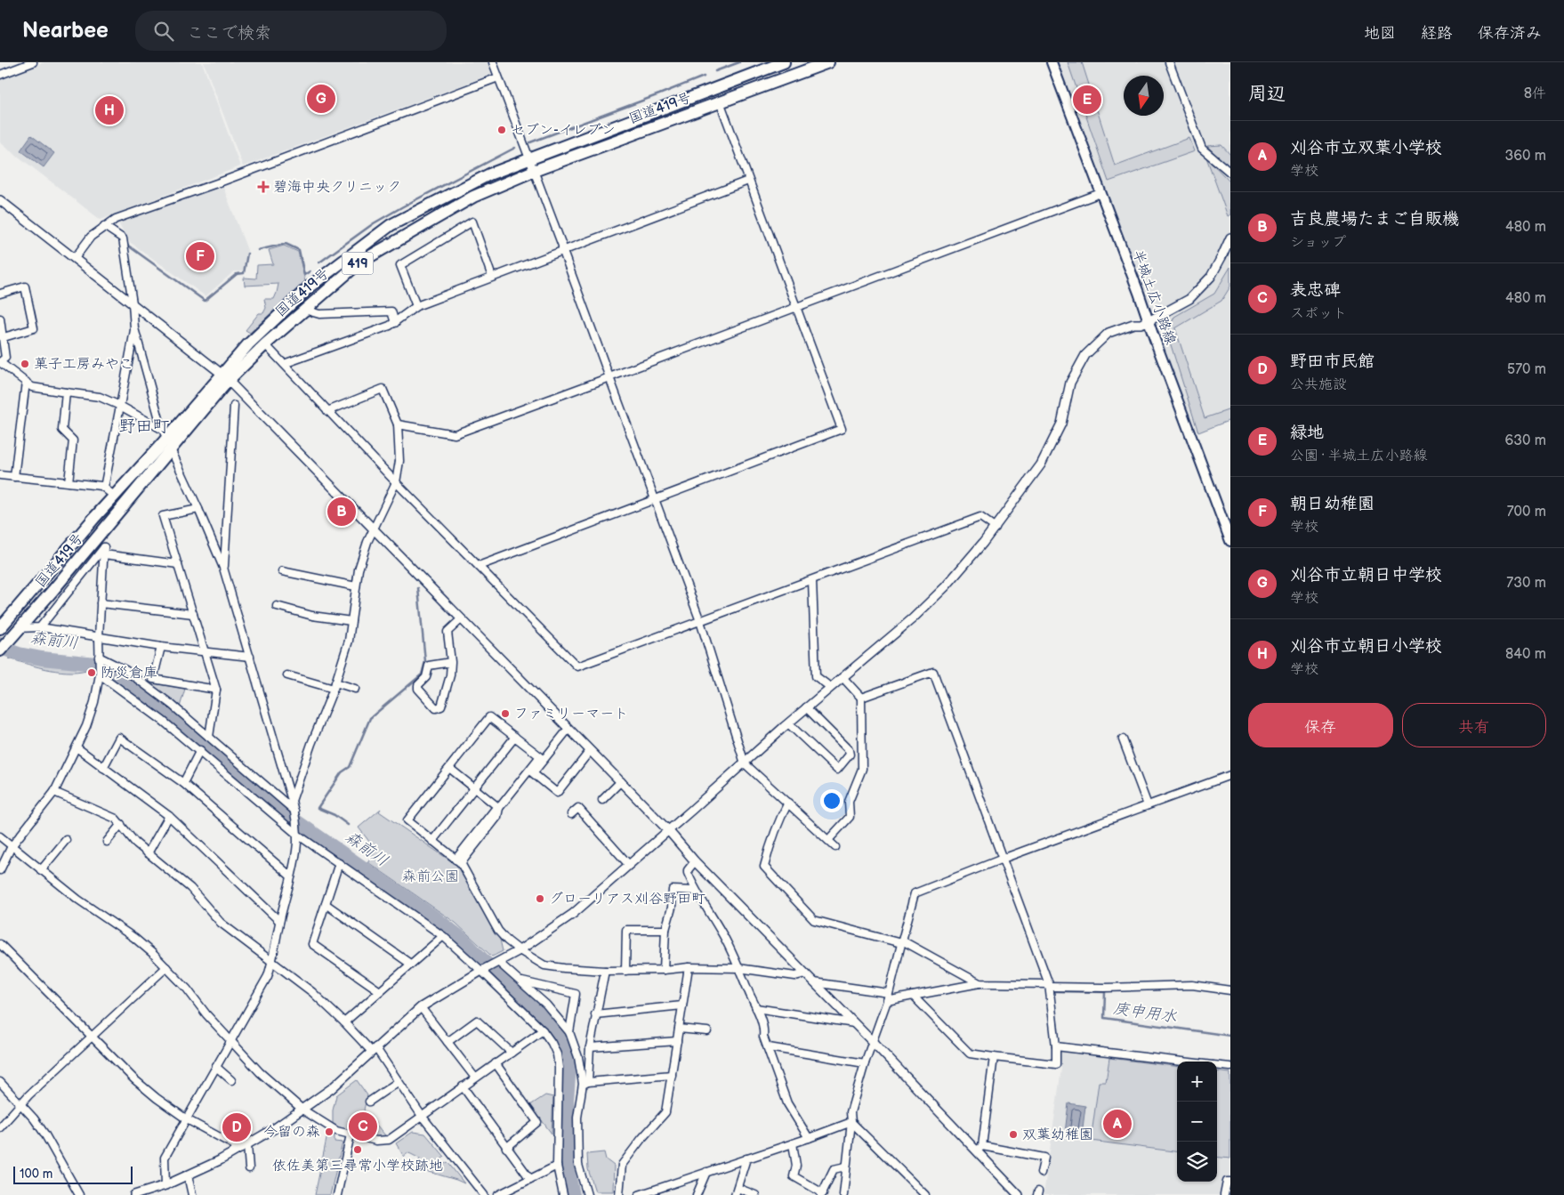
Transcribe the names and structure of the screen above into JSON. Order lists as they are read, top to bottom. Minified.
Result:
{"streets":{"highway":["国道419号","419"],"main road":["半城土広小路線"]},"districts":["野田町"],"water":["森前川","庚申用水"],"parks":["森前公園"],"places":{"other":["セブン-イレブン","菓子工房みやこ","防災倉庫","ファミリーマート","グローリアス刈谷野田町","今留の森","双葉幼稚園","依佐美第三尋常小学校跡地"],"health":["碧海中央クリニック"]},"scale_bar":"100 m","north":"bottom","page":{"header":"Nearbee","search":"ここで検索","nav":["地図","経路","保存済み"],"heading":["周辺","8件"],"pins":["G","E","H","F","B","A","C","D"],"list":[{"mark":"A","name":"刈谷市立双葉小学校","note":"学校","value":"360 m"},{"mark":"B","name":"吉良農場たまご自販機","note":"ショップ","value":"480 m"},{"mark":"C","name":"表忠碑","note":"スポット","value":"480 m"},{"mark":"D","name":"野田市民館","note":"公共施設","value":"570 m"},{"mark":"E","name":"緑地","note":"公園 · 半城土広小路線","value":"630 m"},{"mark":"F","name":"朝日幼稚園","note":"学校","value":"700 m"},{"mark":"G","name":"刈谷市立朝日中学校","note":"学校","value":"730 m"},{"mark":"H","name":"刈谷市立朝日小学校","note":"学校","value":"840 m"}],"buttons":["保存","共有"],"map_buttons":["+","−"],"scale":"100 m"}}
